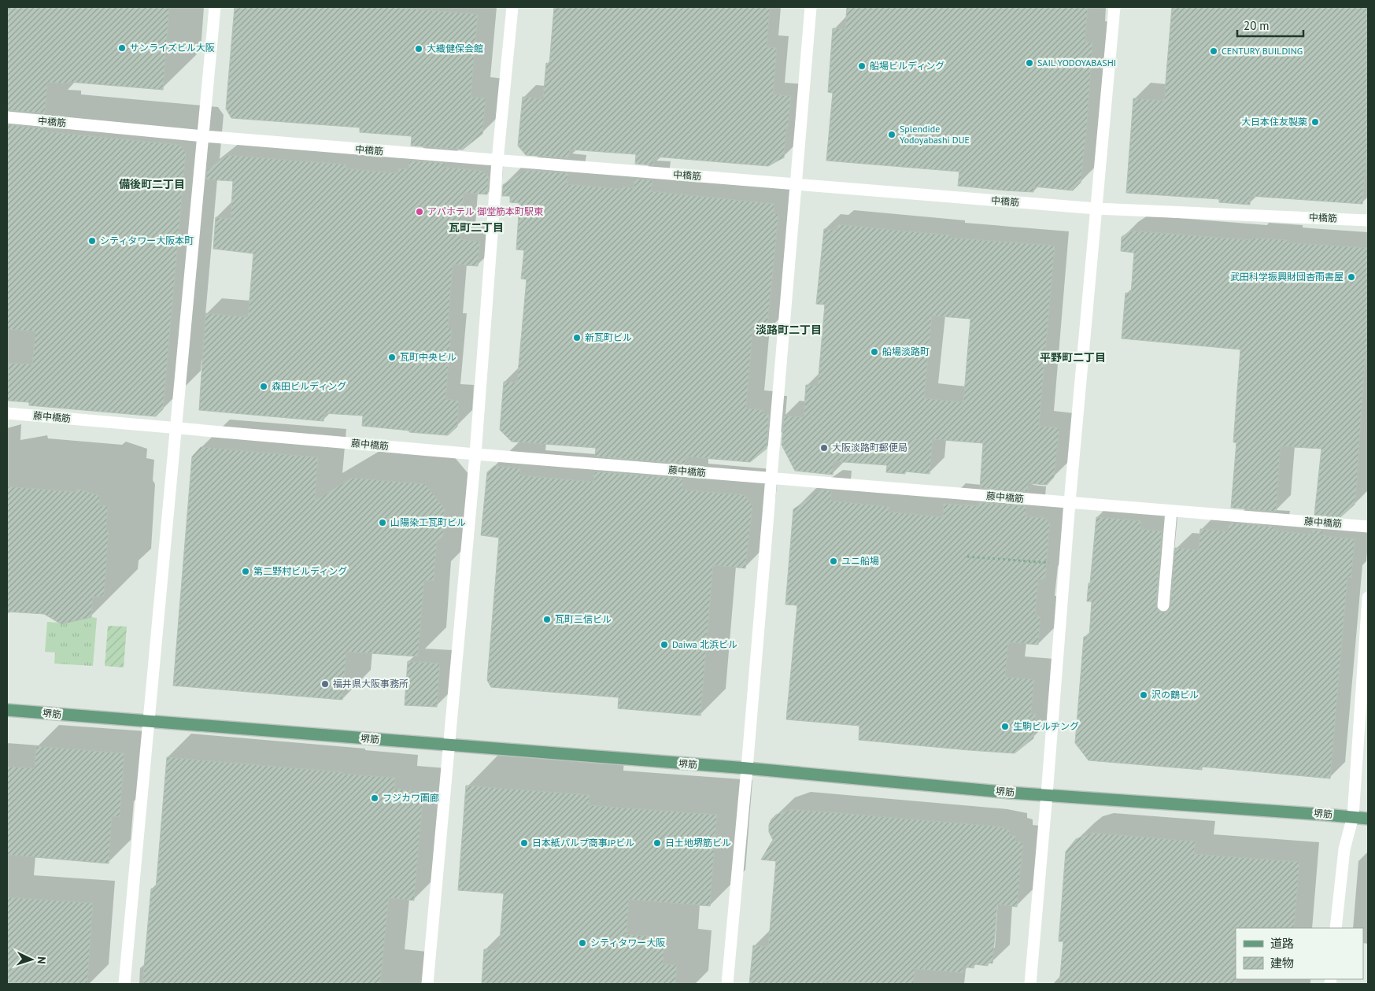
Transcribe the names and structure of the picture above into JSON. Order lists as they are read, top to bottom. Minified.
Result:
{"streets":{"main road":["堺筋"],"street":["中橋筋","藤中橋筋"]},"districts":["備後町二丁目","瓦町二丁目","淡路町二丁目","平野町二丁目"],"places":["サンライズビル大阪","大織健保会館","CENTURY BUILDING","SAIL YODOYABASHI","船場ビルディング","大日本住友製薬","Splendide Yodoyabashi DUE","アパホテル 御堂筋本町駅東","シティタワー大阪本町","武田科学振興財団杏雨書屋","新瓦町ビル","船場淡路町","瓦町中央ビル","森田ビルディング","大阪淡路町郵便局","山陽染工瓦町ビル","ユニ船場","第二野村ビルディング","瓦町三信ビル","Daiwa 北浜ビル","福井県大阪事務所","沢の鶴ビル","生駒ビルヂング","フジカワ画廊","日本紙パルプ商事JPビル","日土地堺筋ビル","シティタワー大阪"],"legend":["道路","建物"],"scale_bar":"20 m","north":"right"}
